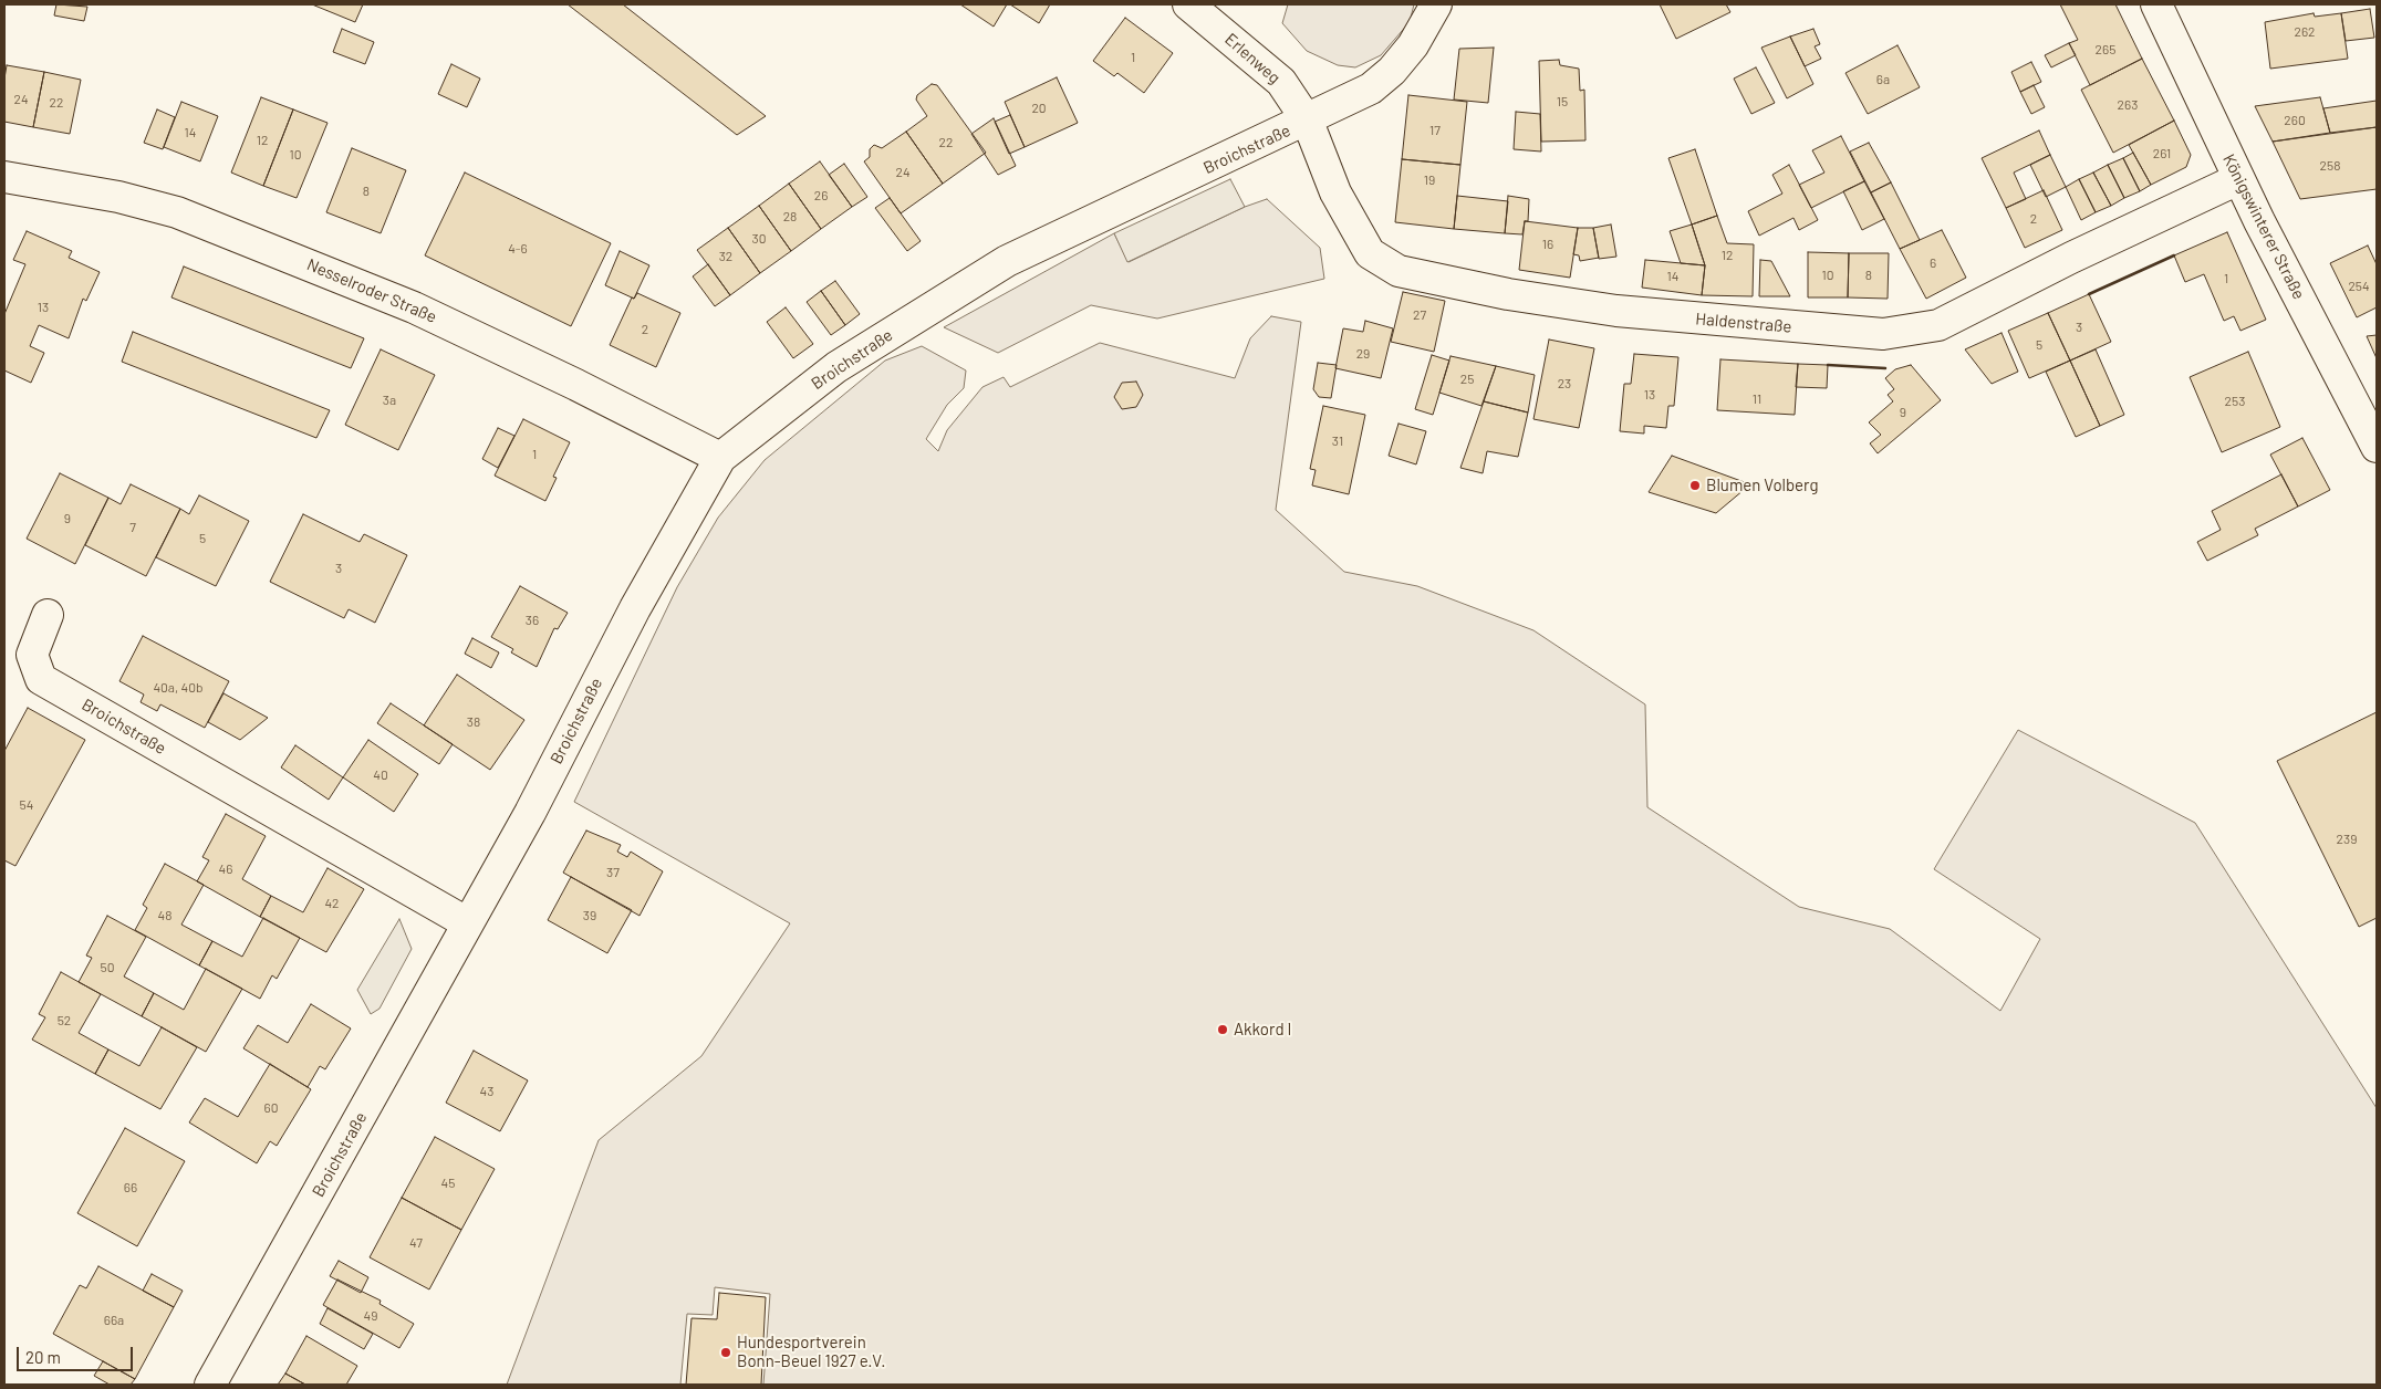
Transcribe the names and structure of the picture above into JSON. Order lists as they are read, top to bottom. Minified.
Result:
{"streets":{"street":["Erlenweg","Broichstraße","Königswinterer Straße","Nesselroder Straße","Haldenstraße"]},"crossings":[["Erlenweg","Broichstraße"],["Erlenweg","Haldenstraße"],["Broichstraße","Nesselroder Straße"],["Broichstraße","Haldenstraße"],["Königswinterer Straße","Haldenstraße"]],"places":["Blumen Volberg","Akkord I","Hundesportverein Bonn-Beuel 1927 e.V."],"house_numbers":["262","265","1","6a","24","15","22","263","20","260","17","14","12","22","261","10","258","24","19","8","26","28","2","30","16","4-6","12","32","6","10","8","14","1","254","13","27","3","2","5","29","25","23","13","11","3a","253","9","31","1","9","7","5","3","36","40a, 40b","38","40","54","239","46","37","42","48","39","50","52","43","60","45","66","47","49","66a"],"scale_bar":"20 m"}
